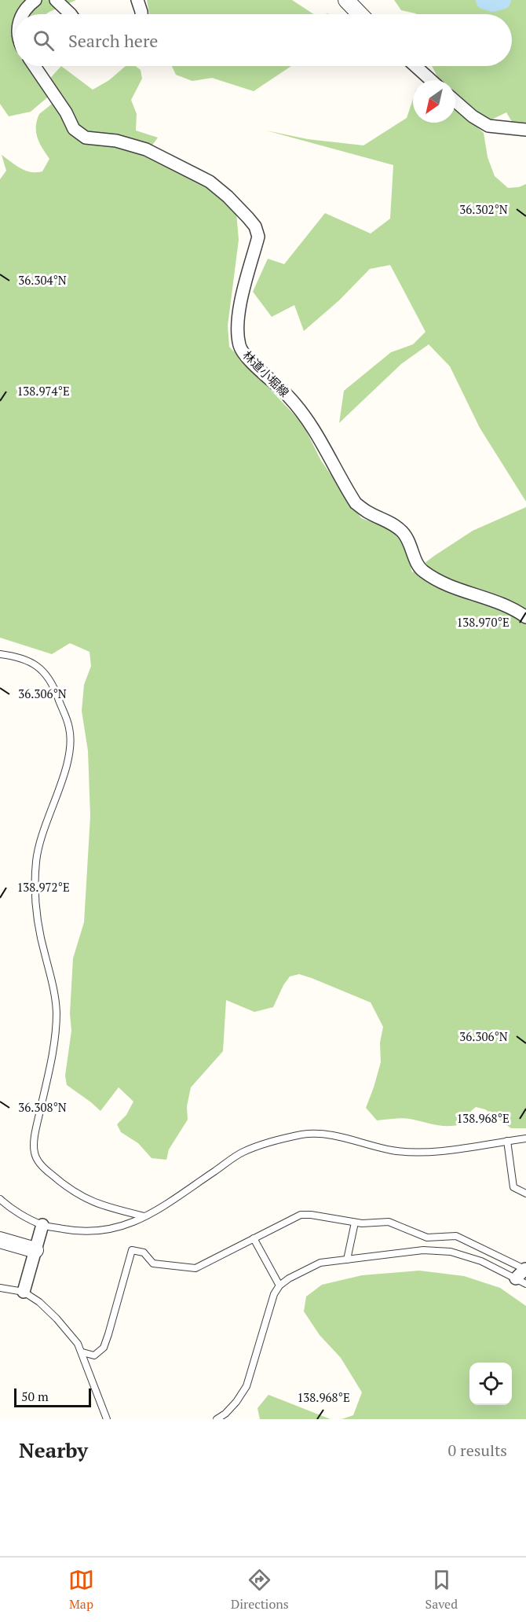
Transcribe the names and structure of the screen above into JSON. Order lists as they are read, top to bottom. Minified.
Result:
{"streets":{"street":["林道小堀線"]},"scale_bar":"50 m","north":"bottom left","page":{"search":"Search here","scale":"50 m","heading":["Nearby","0 results"],"nav":["Map","Directions","Saved"]},"coordinates":["36.302°N","36.304°N","138.974°E","138.970°E","36.306°N","138.972°E","36.308°N","138.968°E"]}
